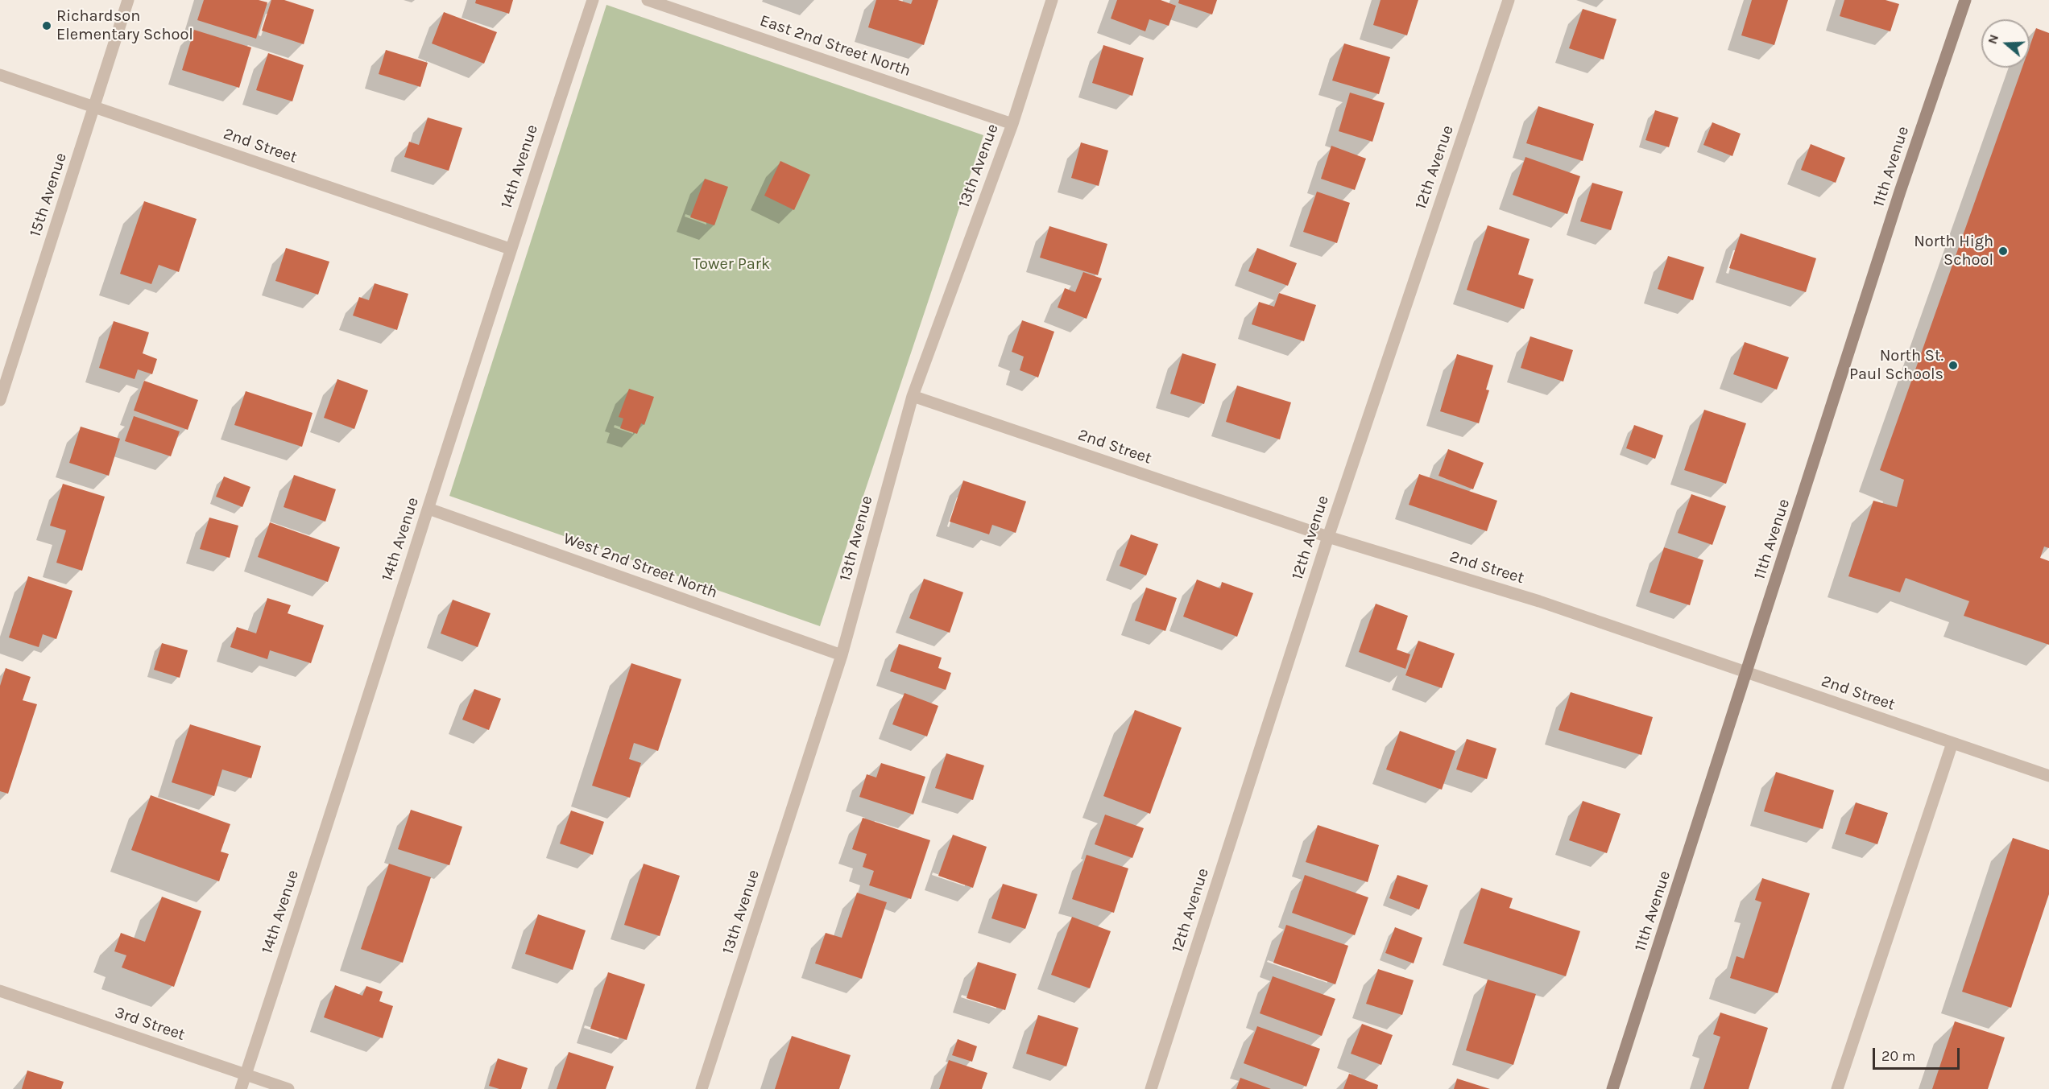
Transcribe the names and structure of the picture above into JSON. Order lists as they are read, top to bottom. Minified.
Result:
{"streets":{"street":["East 2nd Street North","2nd Street","13th Avenue","14th Avenue","11th Avenue","12th Avenue","15th Avenue","West 2nd Street North","3rd Street"]},"crossings":[["East 2nd Street North","13th Avenue"],["2nd Street","13th Avenue"],["2nd Street","14th Avenue"],["2nd Street","11th Avenue"],["2nd Street","12th Avenue"],["2nd Street","15th Avenue"],["13th Avenue","West 2nd Street North"],["14th Avenue","West 2nd Street North"],["14th Avenue","3rd Street"]],"parks":["Tower Park"],"places":["Richardson Elementary School","North High School","North St. Paul Schools"],"scale_bar":"20 m","north":"left"}
